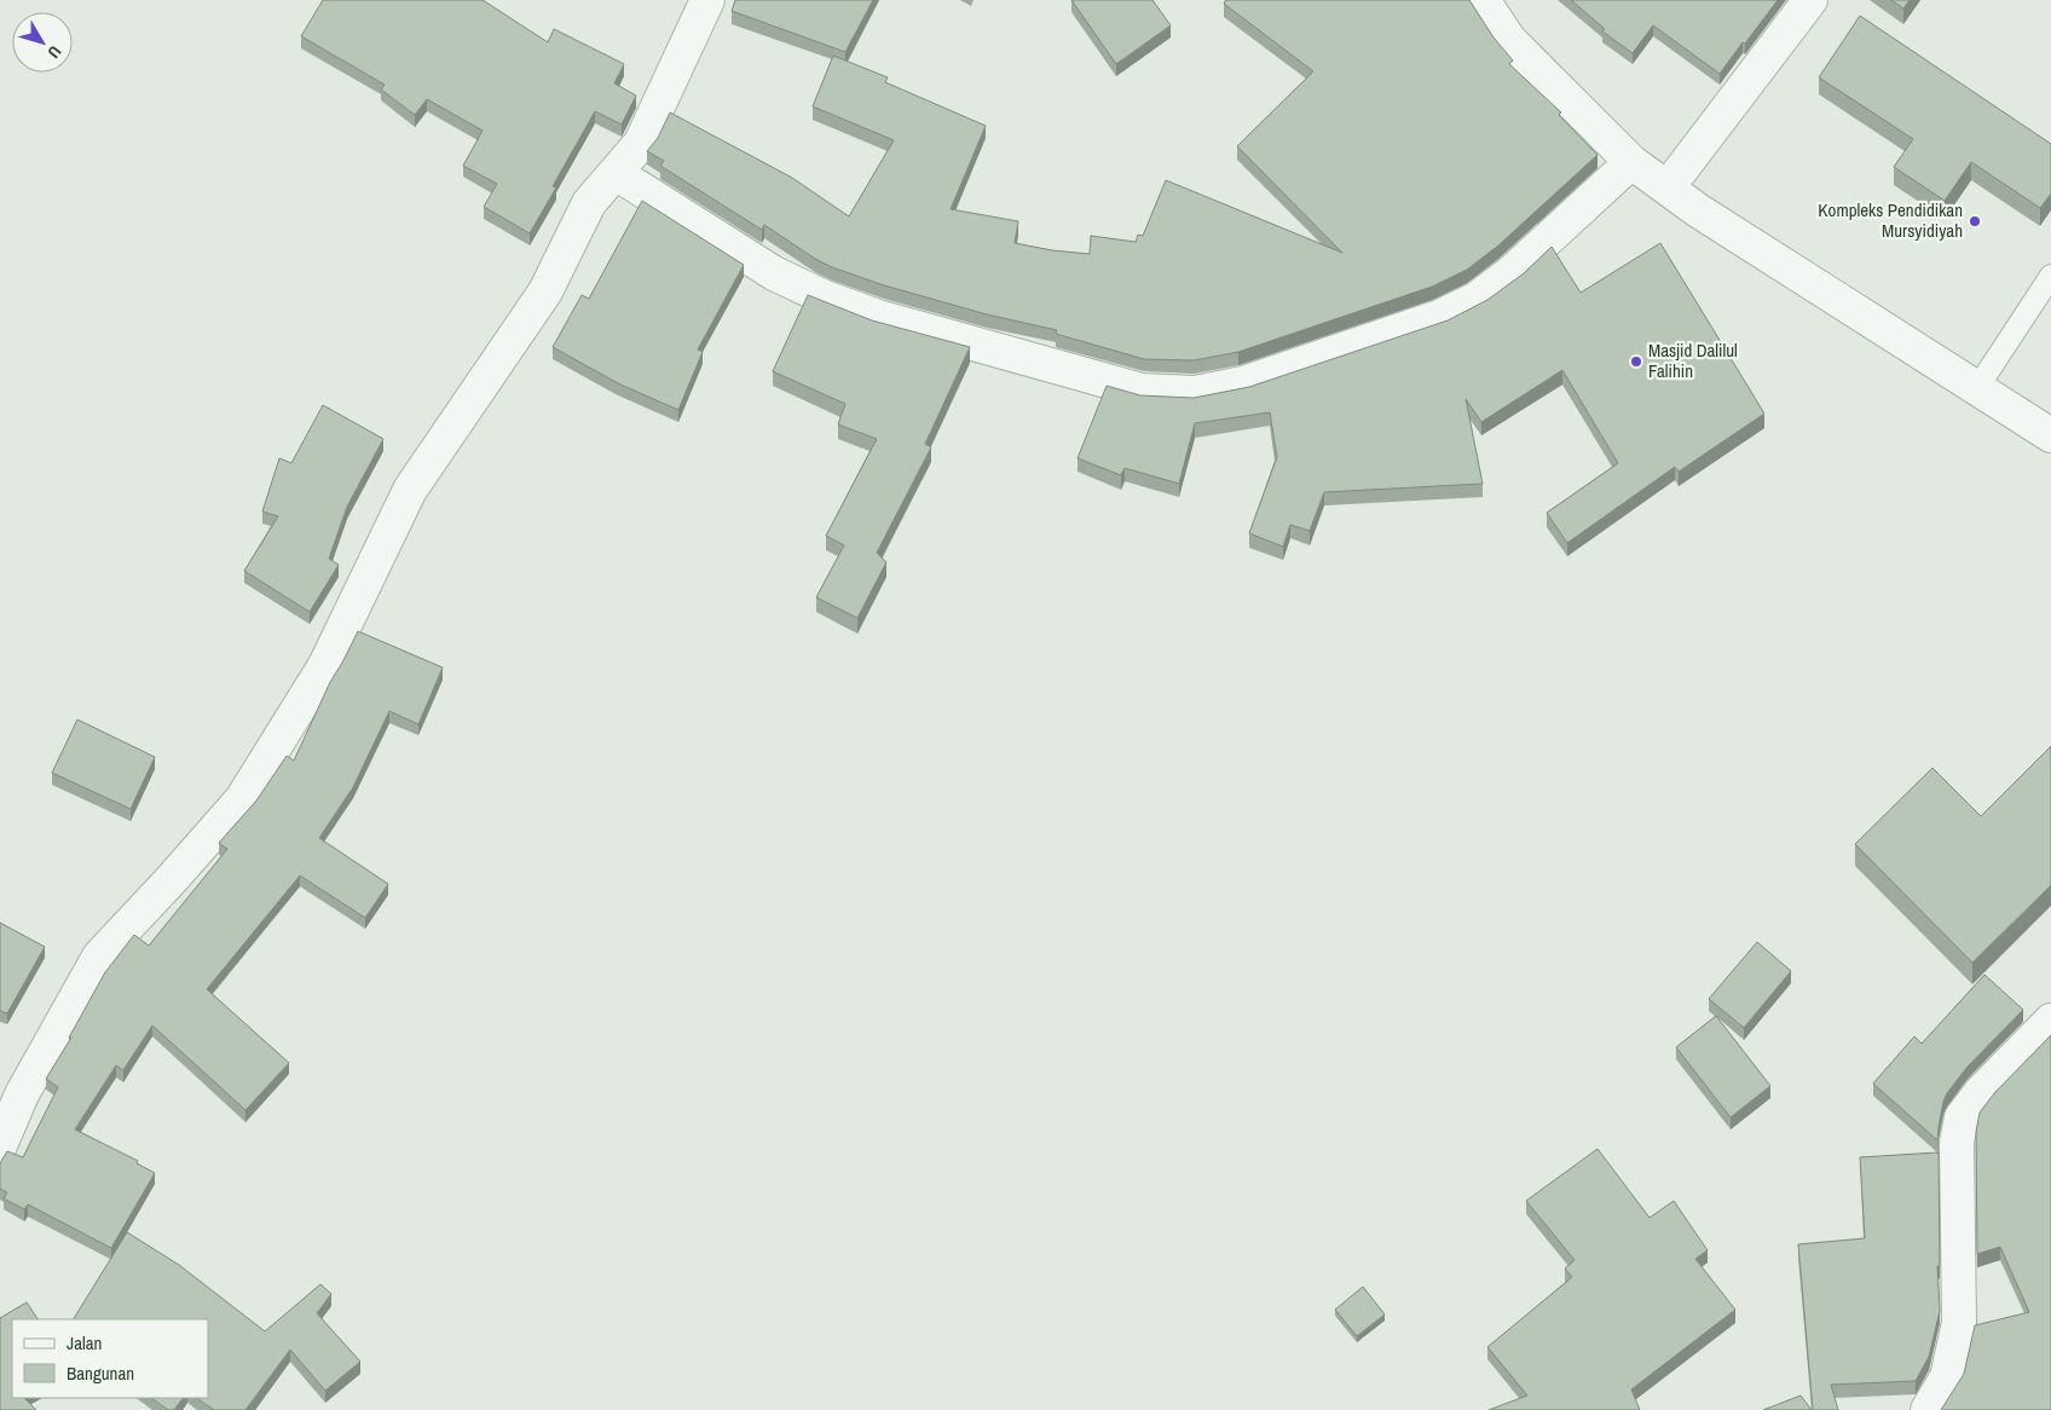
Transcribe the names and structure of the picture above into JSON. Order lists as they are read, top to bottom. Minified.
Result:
{"places":["Kompleks Pendidikan Mursyidiyah","Masjid Dalilul Falihin"],"legend":["Jalan","Bangunan"],"north":"bottom right"}
